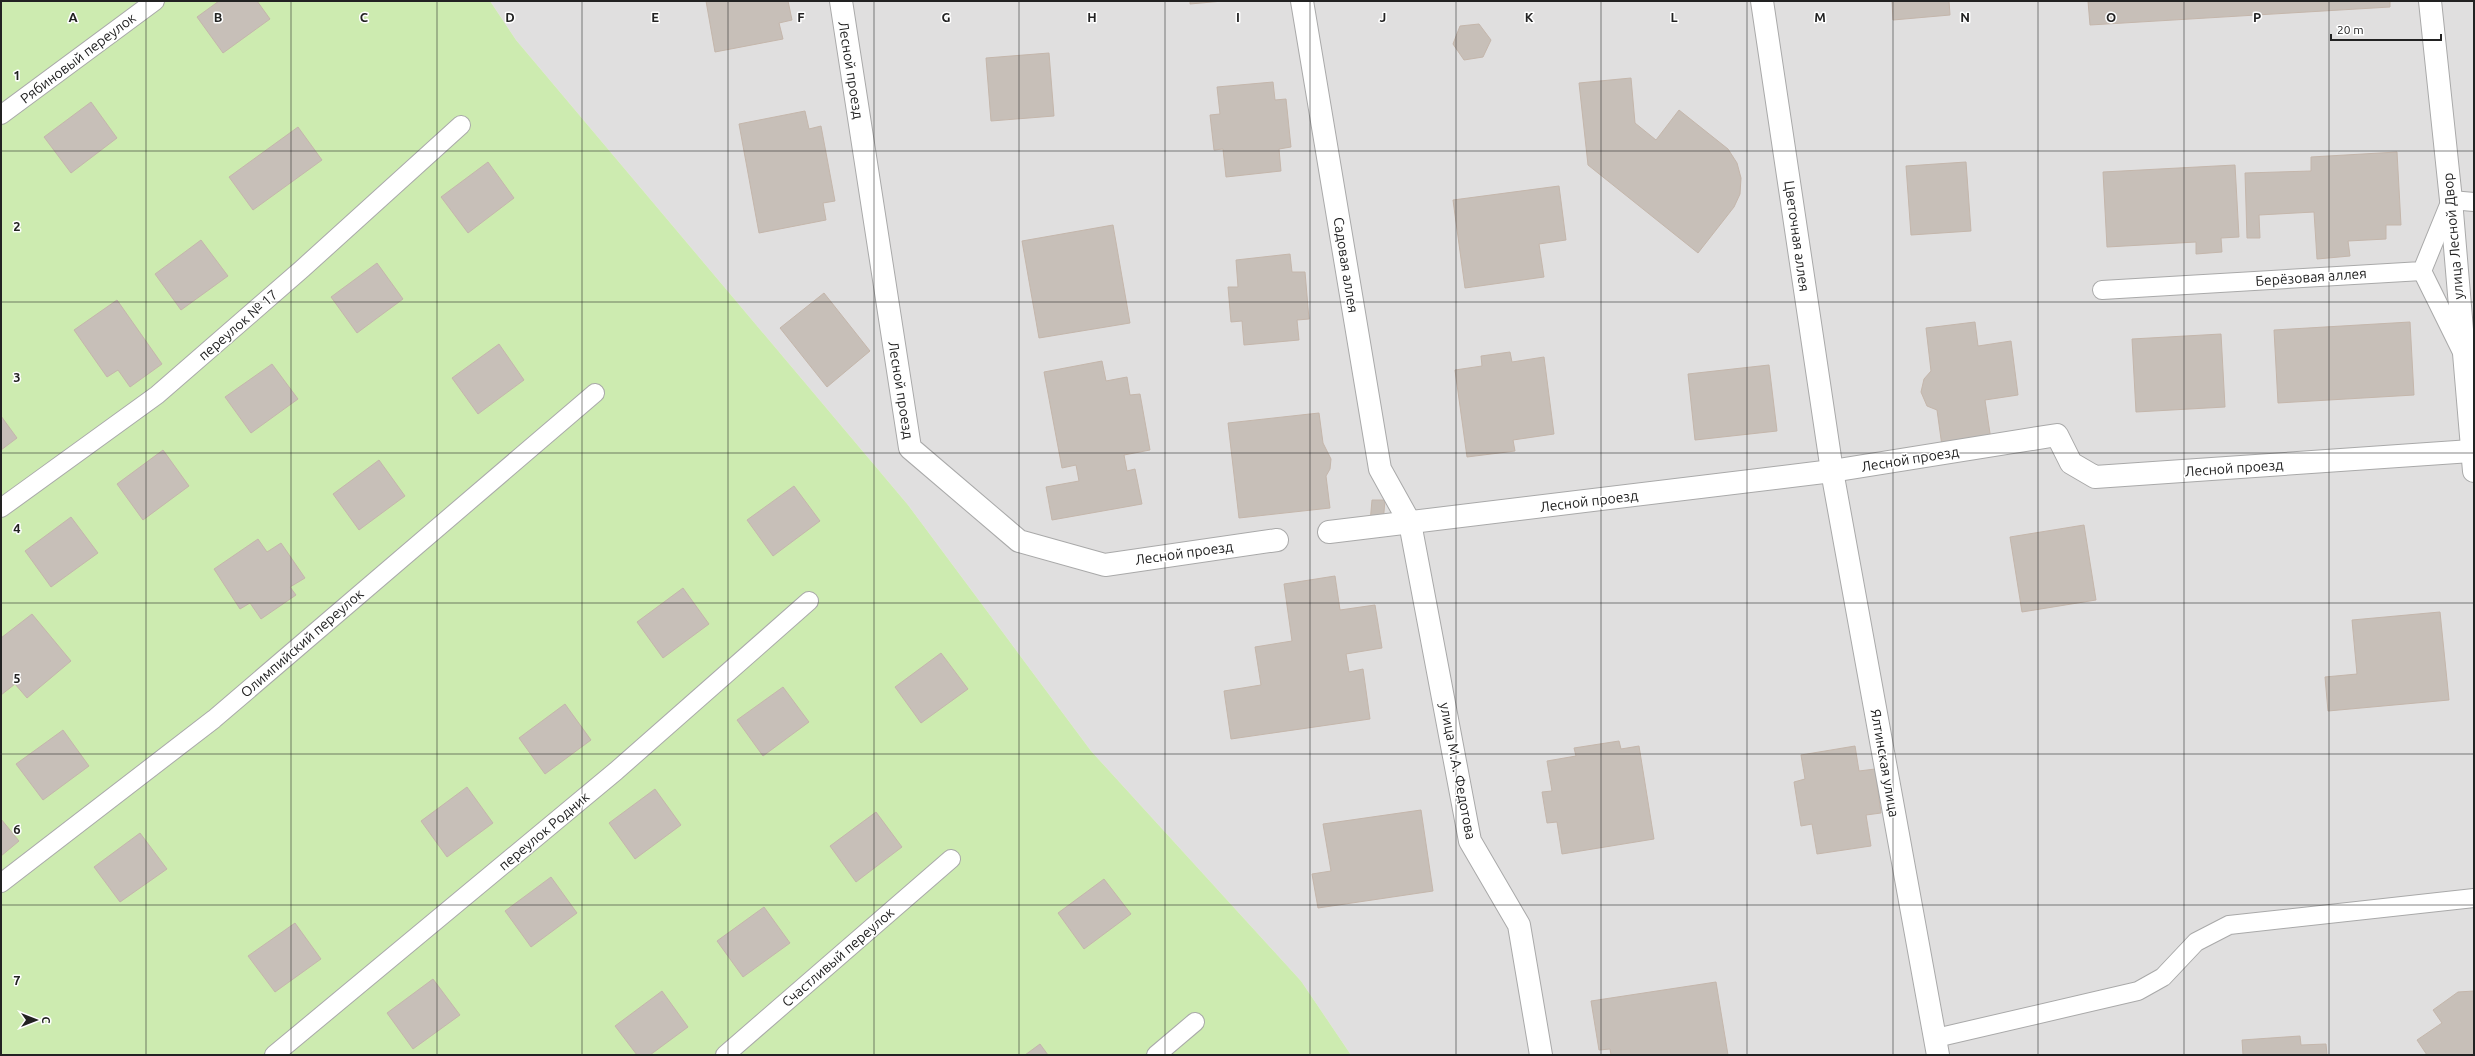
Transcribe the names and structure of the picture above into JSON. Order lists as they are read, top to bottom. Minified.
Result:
{"streets":{"street":["Лесной проезд","Цветочная аллея","улица Лесной Двор","Садовая аллея","Ялтинская улица","улица М.А. Федотова"],"lane":["Рябиновый переулок","Берёзовая аллея","переулок № 17","Олимпийский переулок","переулок Родник","Счастливый переулок"]},"crossings":[["Лесной проезд","Цветочная аллея"],["Лесной проезд","улица Лесной Двор"],["Лесной проезд","Садовая аллея"],["Лесной проезд","Ялтинская улица"],["Лесной проезд","улица М.А. Федотова"],["Цветочная аллея","Ялтинская улица"],["Садовая аллея","улица М.А. Федотова"]],"scale_bar":"20 m","north":"right","grid":{"columns":["A","B","C","D","E","F","G","H","I","J","K","L","M","N","O","P"],"rows":["1","2","3","4","5","6","7"]}}
